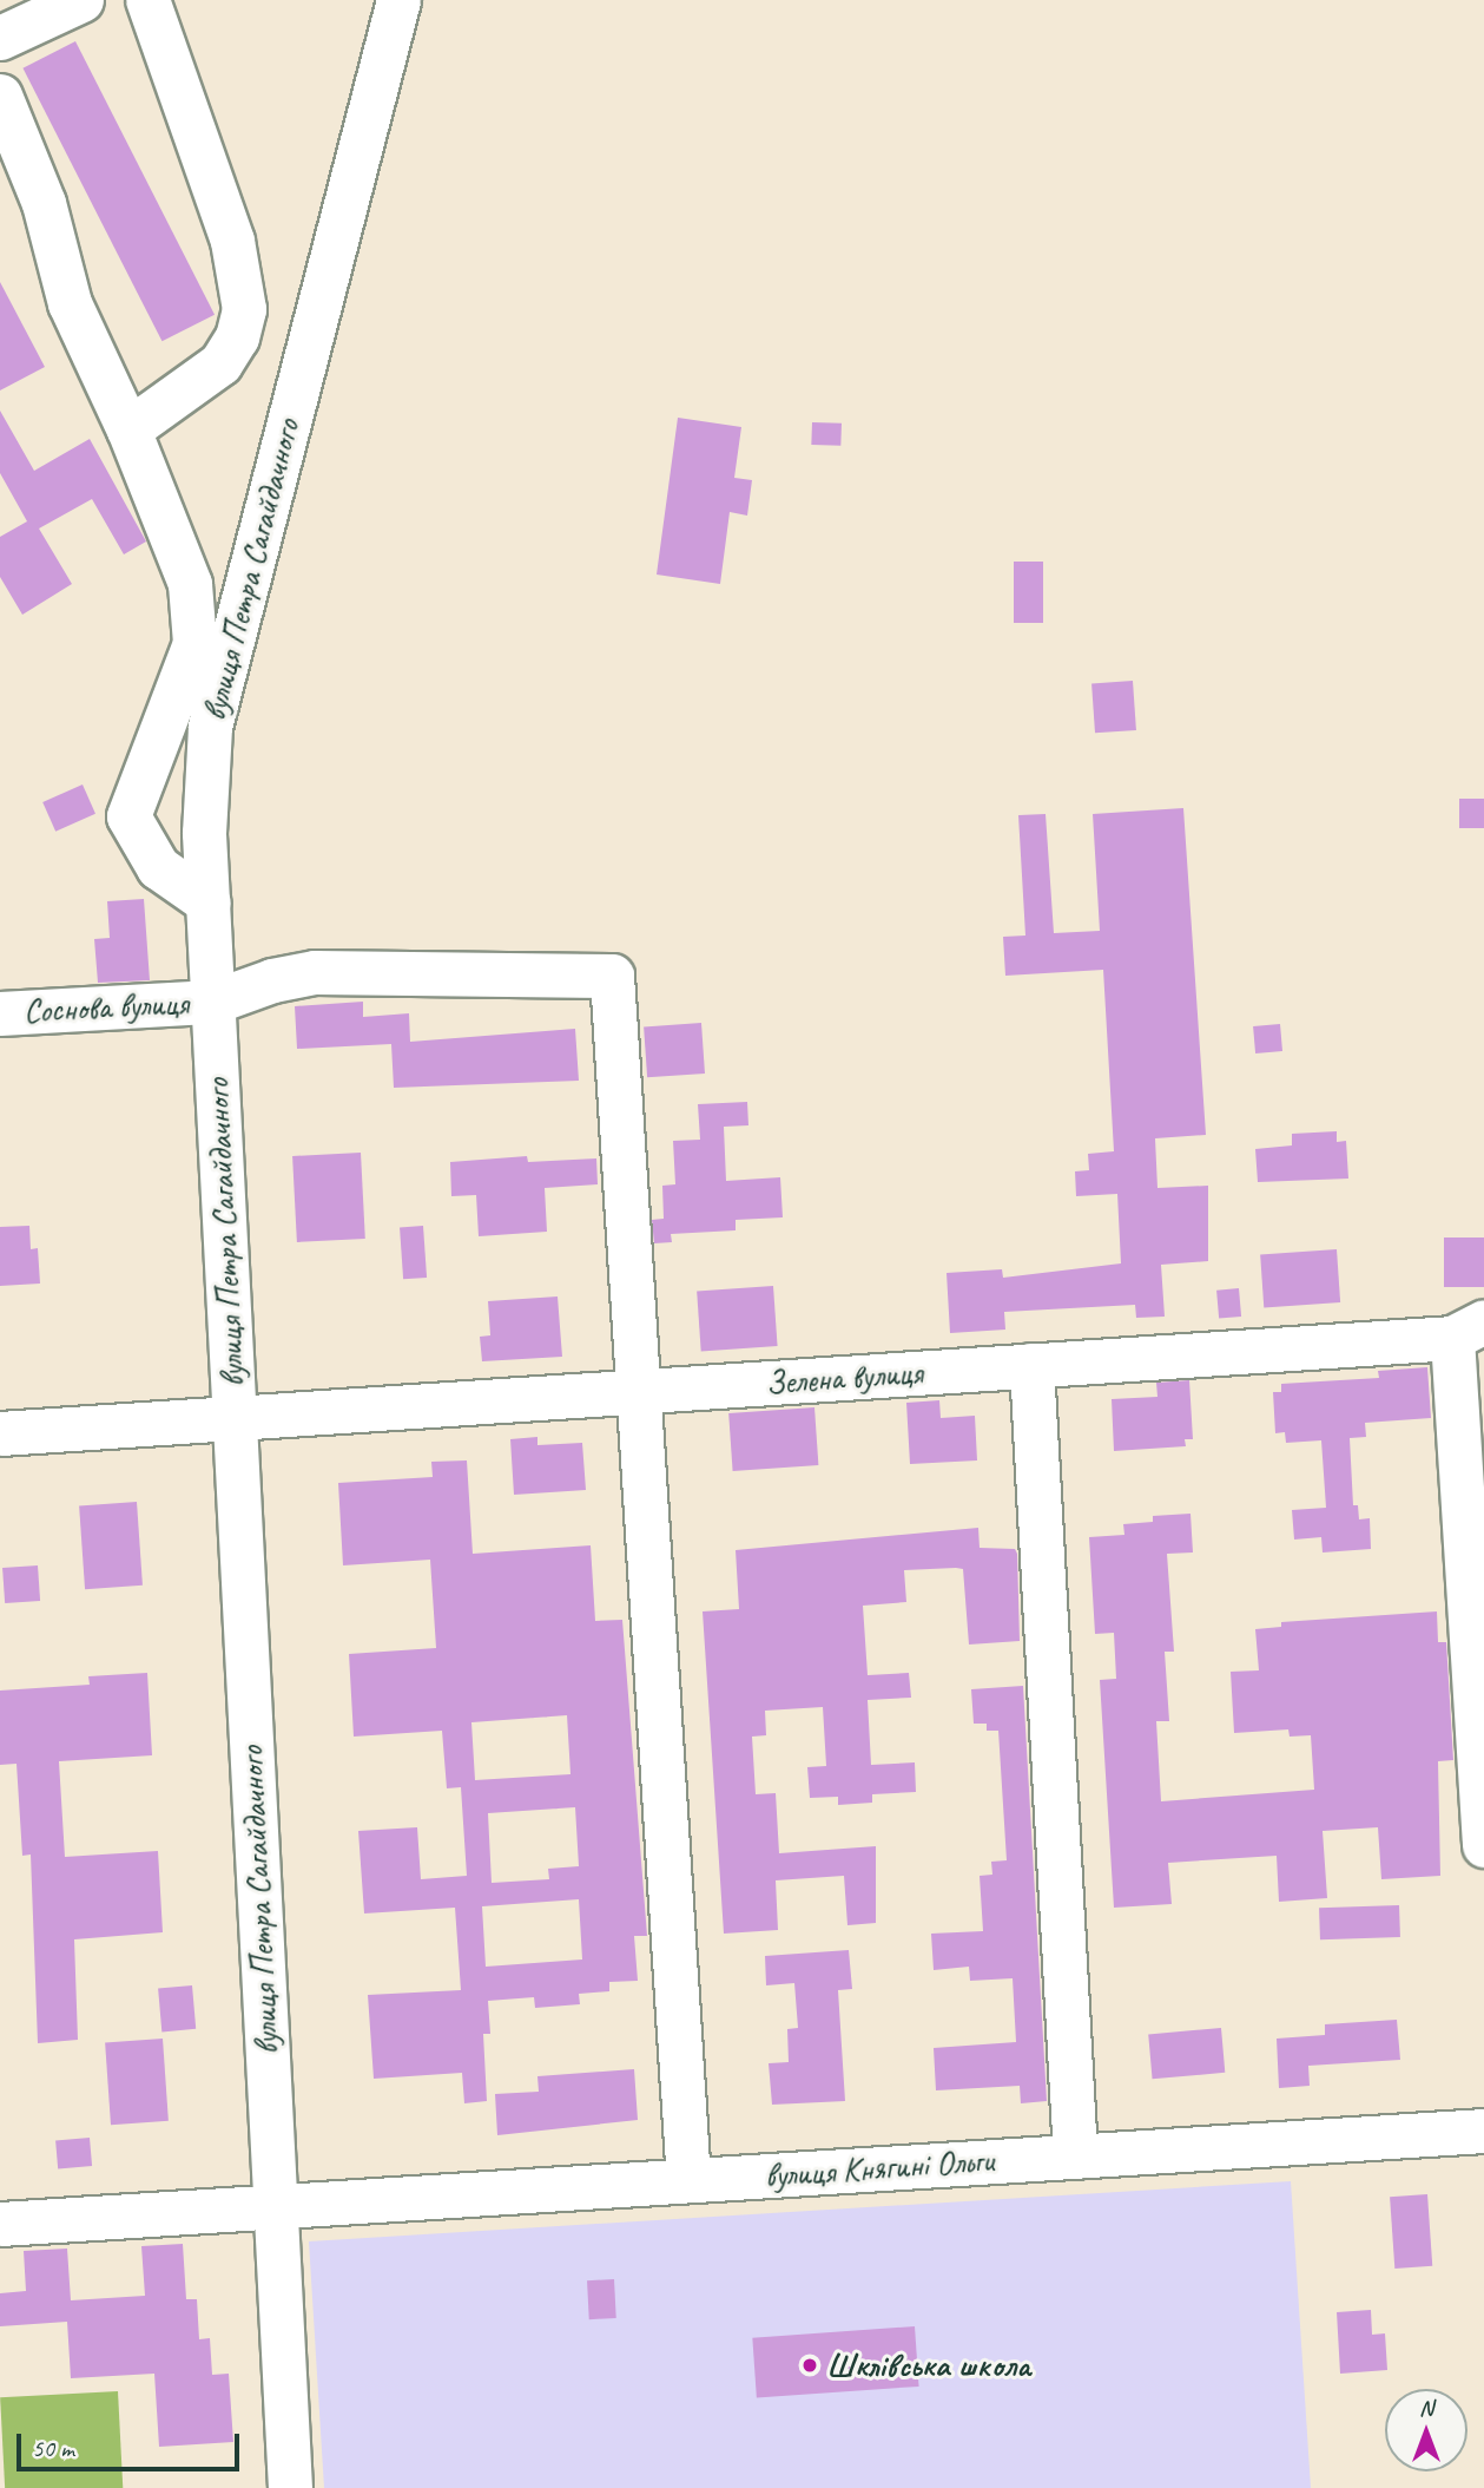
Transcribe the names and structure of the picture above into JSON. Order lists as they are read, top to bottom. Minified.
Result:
{"streets":{"street":["вулиця Петра Сагайдачного","Соснова вулиця","Зелена вулиця","вулиця Княгині Ольги"]},"crossings":[["вулиця Петра Сагайдачного","Соснова вулиця"],["вулиця Петра Сагайдачного","Зелена вулиця"],["вулиця Петра Сагайдачного","вулиця Княгині Ольги"],["Соснова вулиця","Зелена вулиця"]],"places":["Шклівська школа"],"scale_bar":"50 m","north":"top"}
